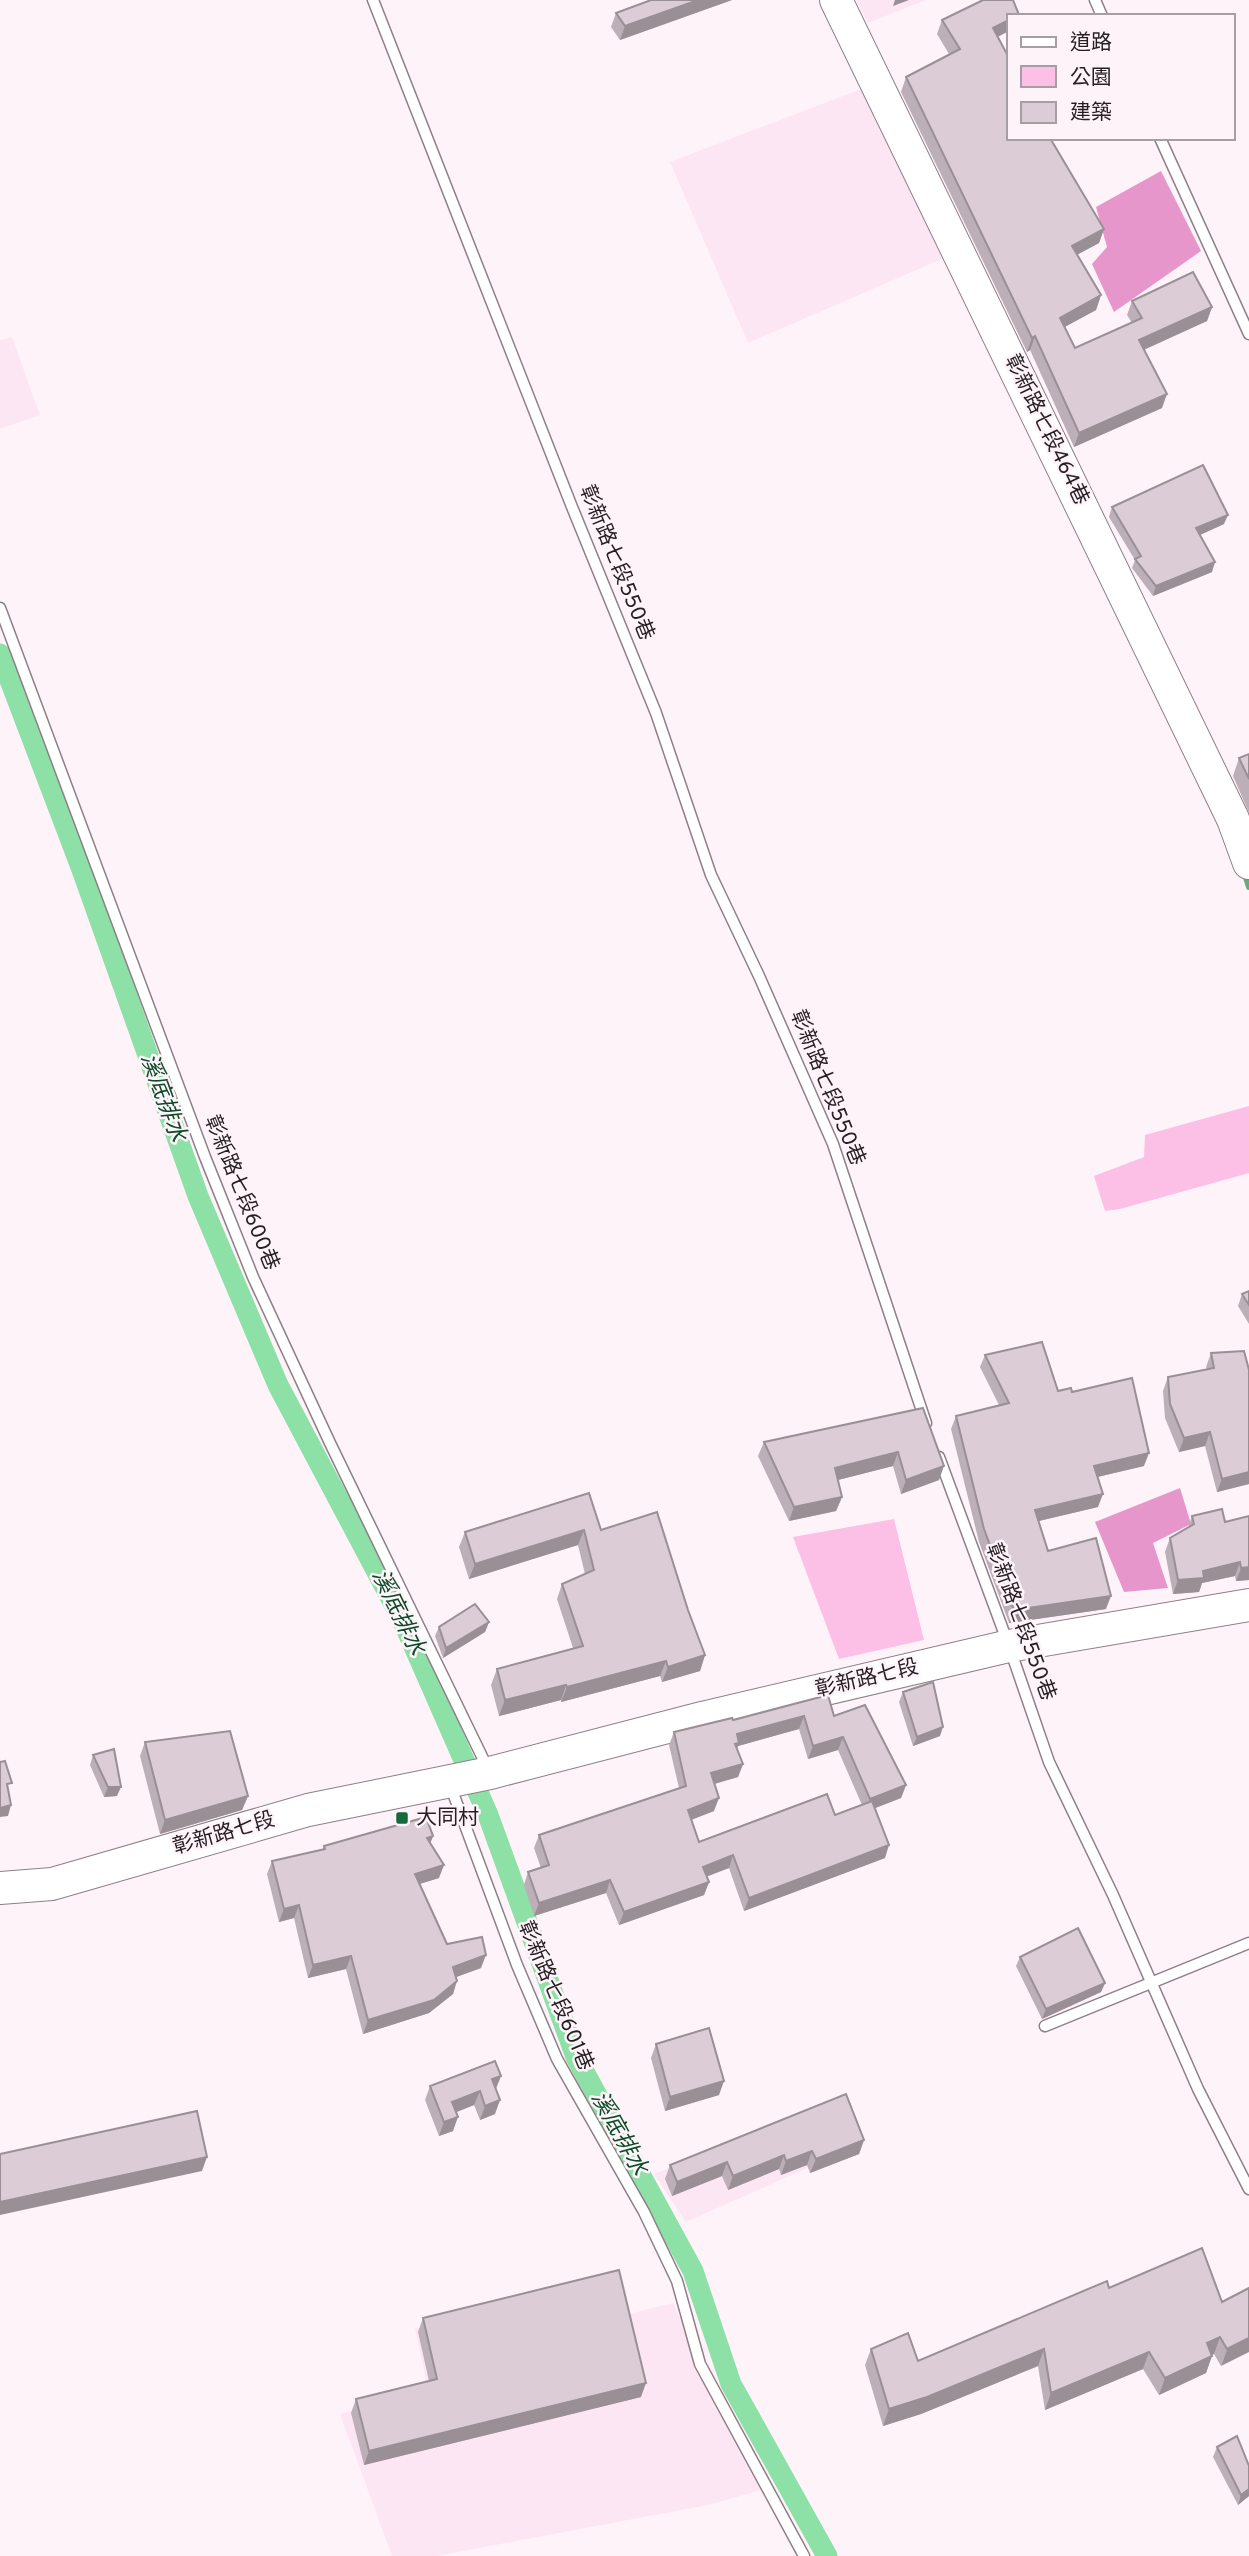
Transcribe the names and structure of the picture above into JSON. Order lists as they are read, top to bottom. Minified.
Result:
{"streets":{"street":["彰新路七段464巷","彰新路七段"],"lane":["彰新路七段550巷","彰新路七段600巷","彰新路七段601巷"]},"crossings":[["彰新路七段550巷","彰新路七段"],["彰新路七段600巷","彰新路七段"],["彰新路七段","彰新路七段601巷"]],"water":["溪底排水"],"places":{"transit":["大同村"]},"legend":["道路","公園","建築"]}
